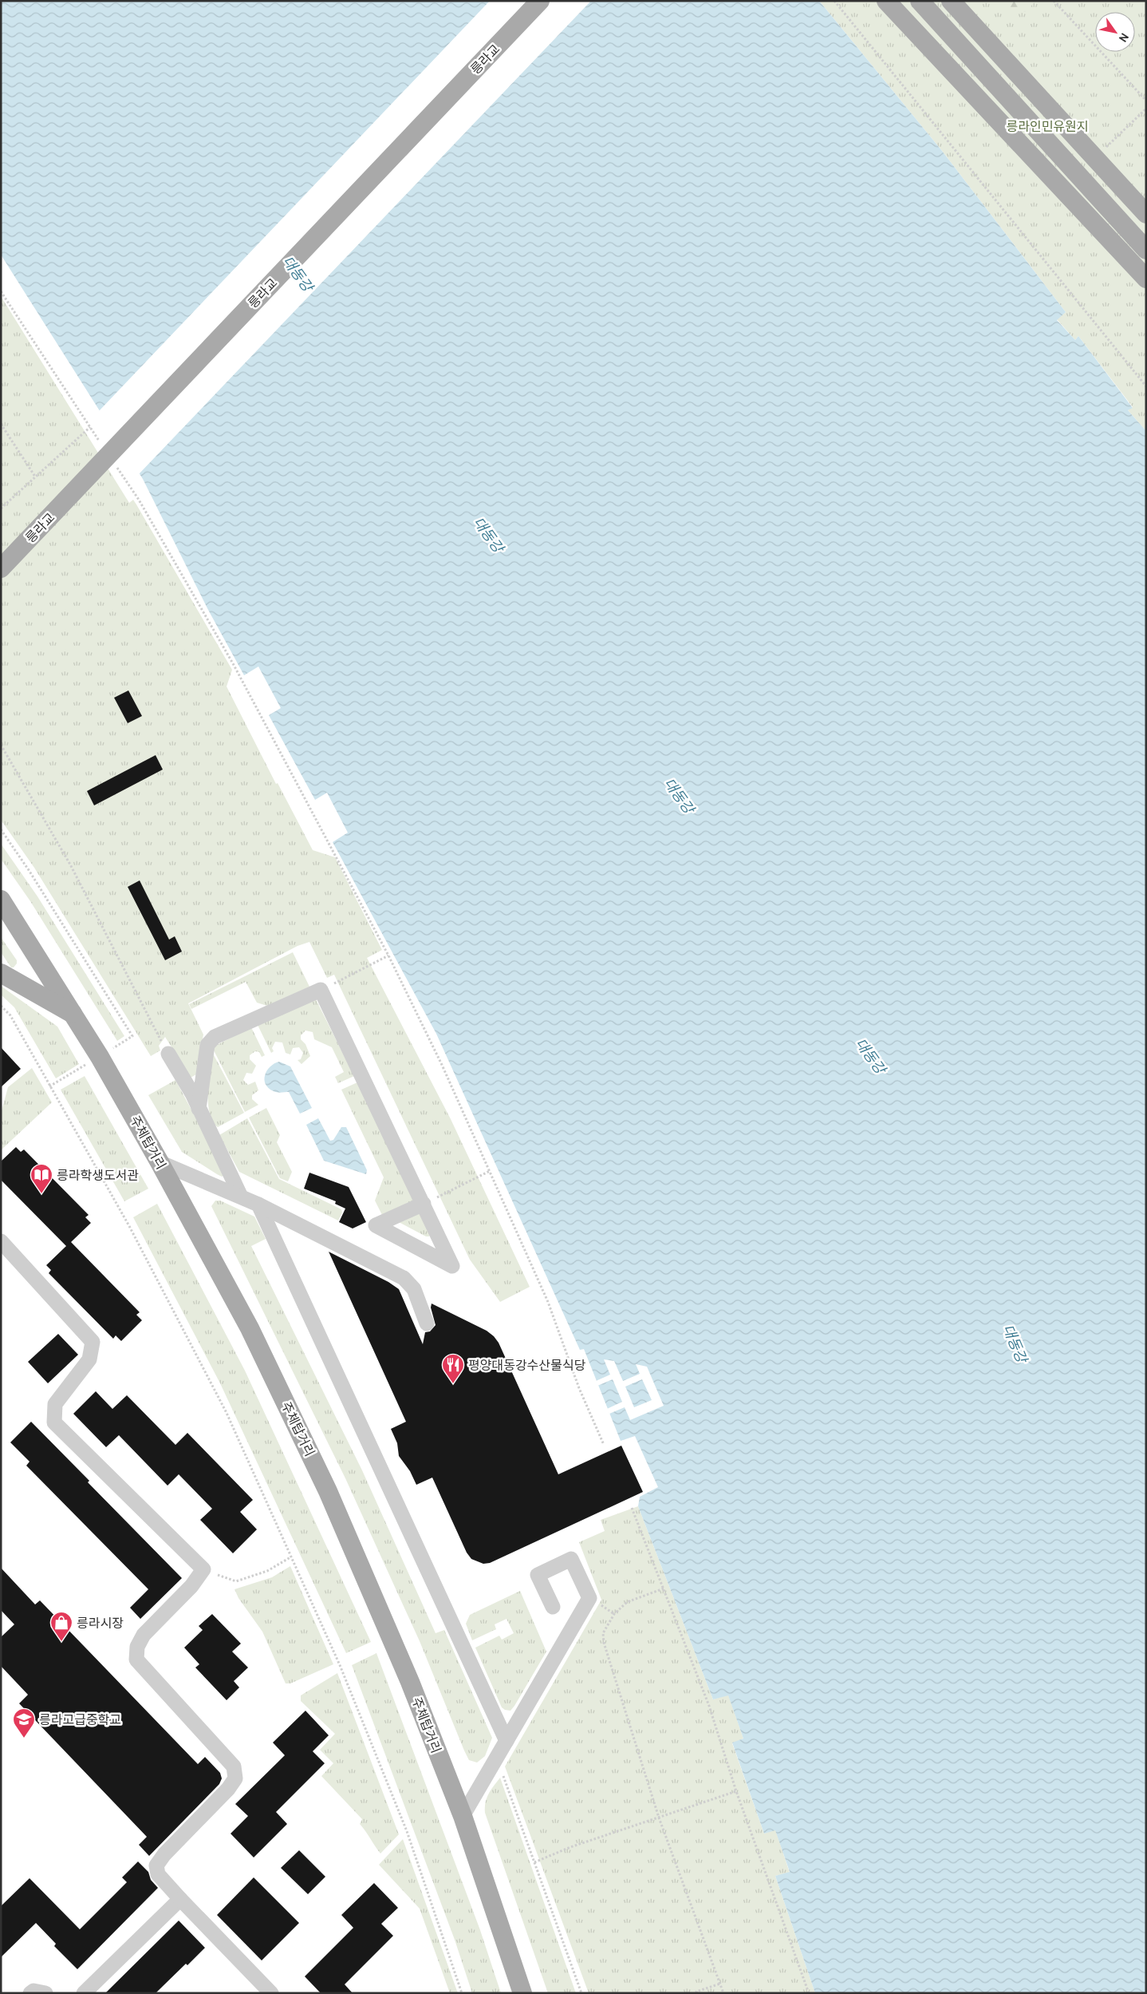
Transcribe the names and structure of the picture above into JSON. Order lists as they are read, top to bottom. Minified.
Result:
{"streets":{"main road":["릉라교","주체탑거리"]},"water":["대동강"],"parks":["릉라인민유원지"],"places":{"library":["릉라학생도서관"],"restaurant":["평양대동강수산물식당"],"shop":["릉라시장"],"school or university":["릉라고급중학교"]},"north":"bottom right"}
